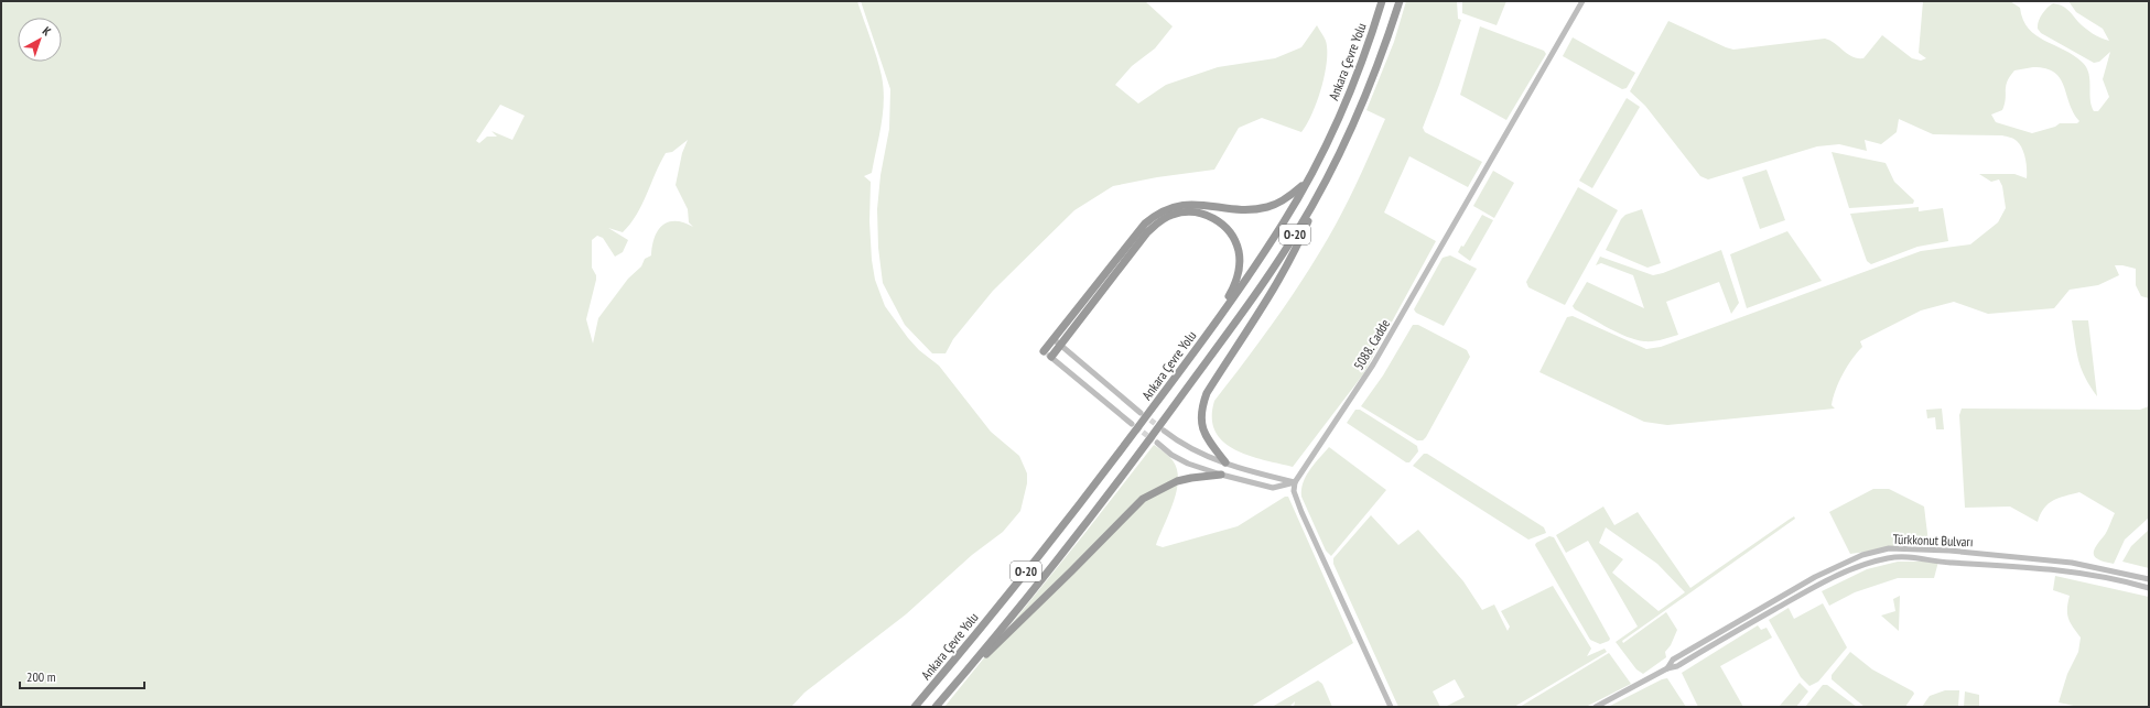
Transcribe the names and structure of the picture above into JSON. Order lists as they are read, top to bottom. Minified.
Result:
{"streets":{"highway":["Ankara Çevre Yolu","O-20"],"street":["5088. Cadde","Türkkonut Bulvarı"]},"scale_bar":"200 m","north":"top right"}
